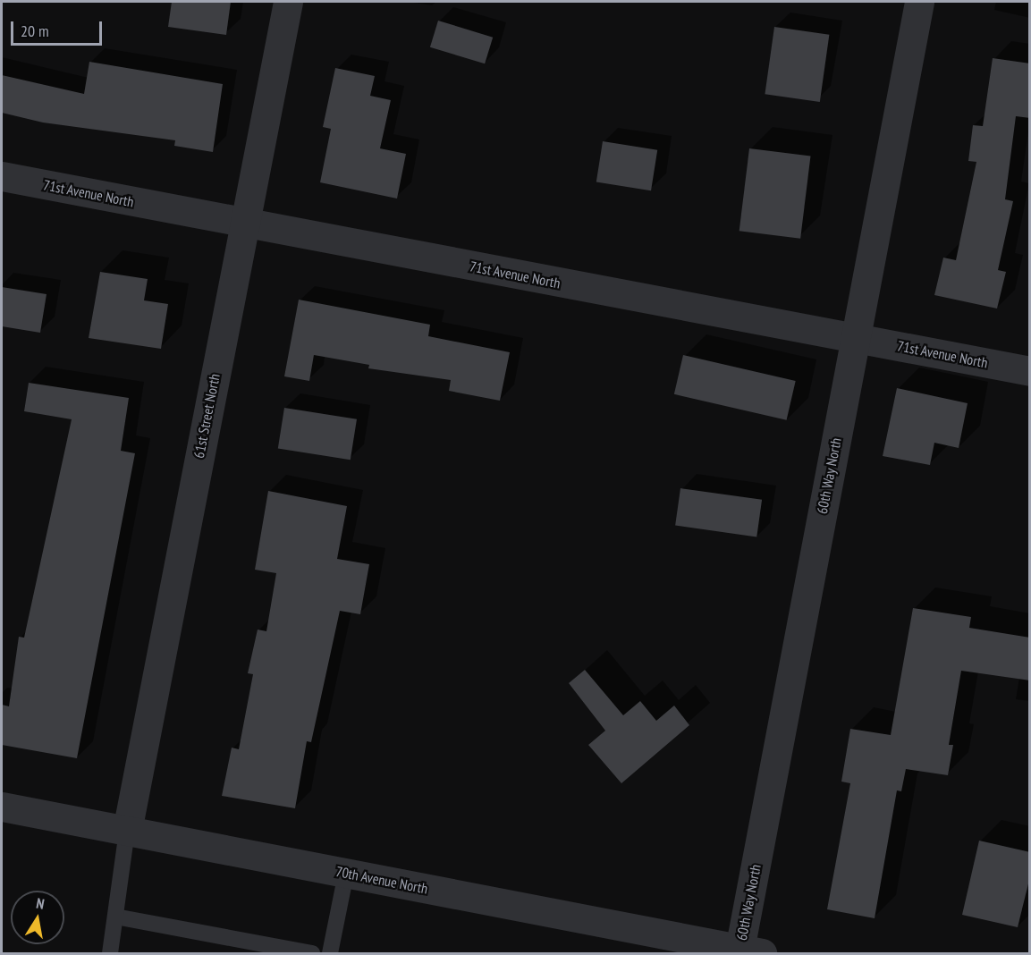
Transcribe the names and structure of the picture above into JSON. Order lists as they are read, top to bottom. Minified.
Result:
{"streets":{"street":["71st Avenue North","61st Street North","60th Way North","70th Avenue North"]},"crossings":[["71st Avenue North","61st Street North"],["71st Avenue North","60th Way North"],["61st Street North","70th Avenue North"],["60th Way North","70th Avenue North"]],"scale_bar":"20 m","north":"top"}
